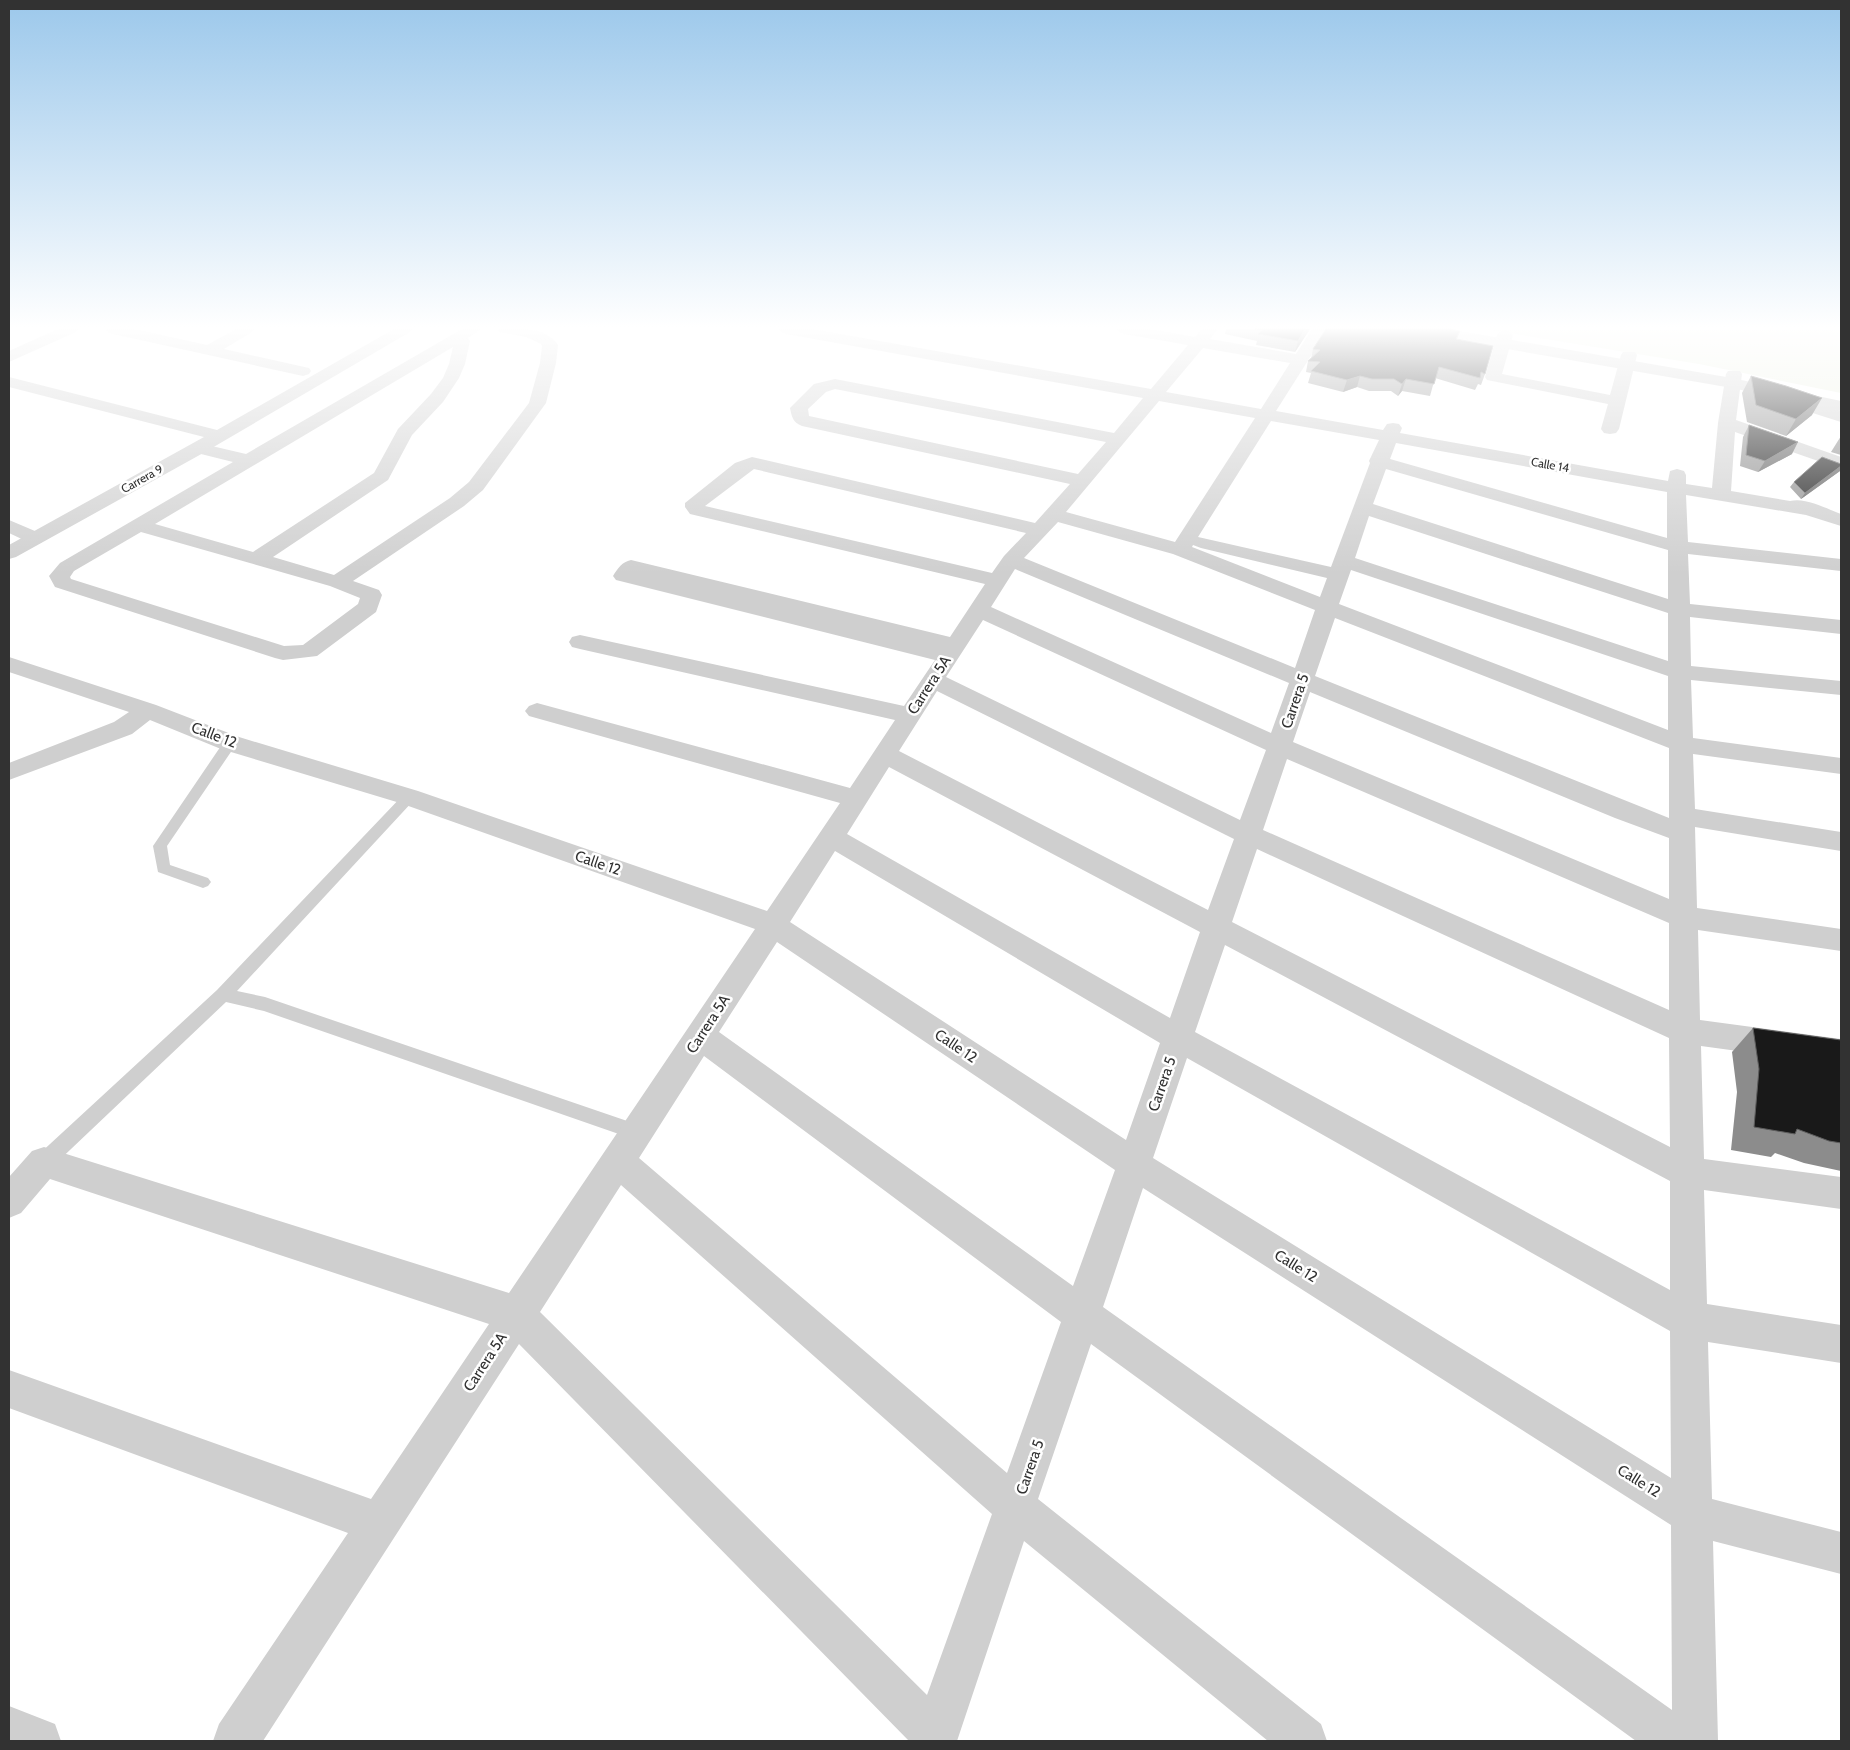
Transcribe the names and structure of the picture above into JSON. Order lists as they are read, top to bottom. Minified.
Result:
{"streets":{"street":["Calle 14","Carrera 9","Carrera 5A","Carrera 5","Calle 12"]},"crossings":[["Calle 14","Carrera 5"],["Carrera 5A","Calle 12"],["Carrera 5","Calle 12"]]}
